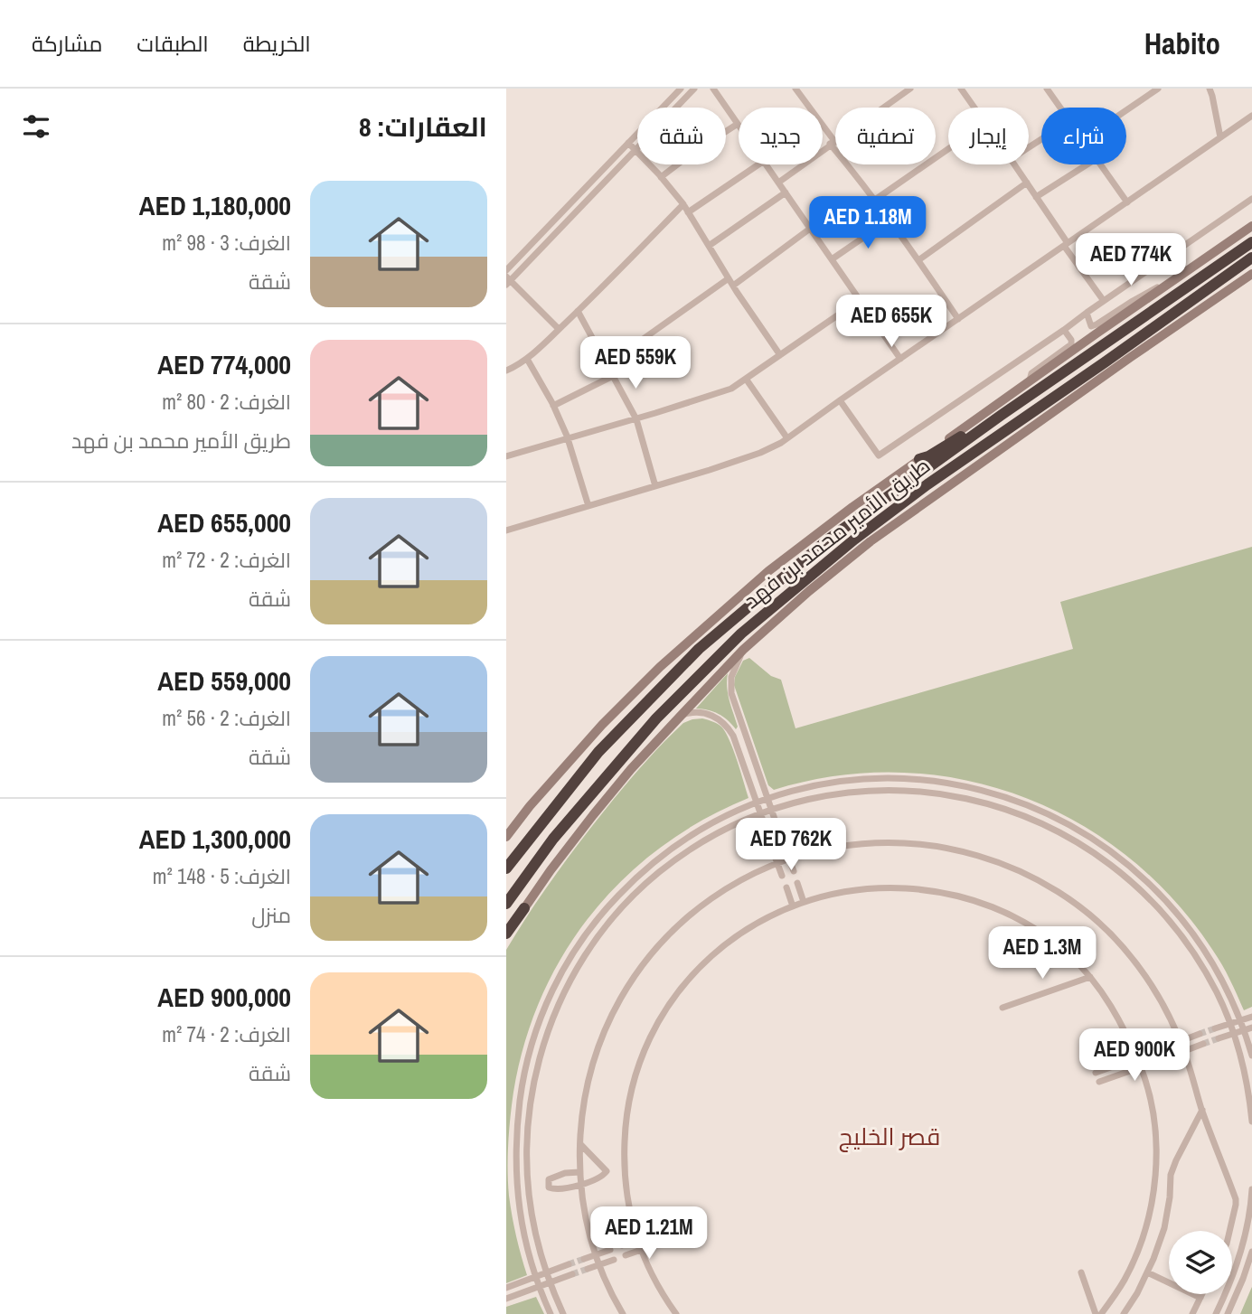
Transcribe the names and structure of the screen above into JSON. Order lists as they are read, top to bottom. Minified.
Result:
{"streets":{"highway":["طريق الأمير محمد بن فهد"]},"districts":["قصر الخليج"],"page":{"header":"Habito","nav":["الخريطة","الطبقات","مشاركة"],"heading":"العقارات: 8","chip":["شراء","إيجار","تصفية","جديد","شقة"],"list":[{"name":"AED 1,180,000","note":"الغرف: 3 · 98 m² · شقة"},{"name":"AED 774,000","note":"الغرف: 2 · 80 m² · طريق الأمير محمد بن فهد"},{"name":"AED 655,000","note":"الغرف: 2 · 72 m² · شقة"},{"name":"AED 559,000","note":"الغرف: 2 · 56 m² · شقة"},{"name":"AED 1,300,000","note":"الغرف: 5 · 148 m² · منزل"},{"name":"AED 900,000","note":"الغرف: 2 · 74 m² · شقة"}],"price":["AED 1.18M","AED 774K","AED 655K","AED 559K","AED 762K","AED 1.3M","AED 900K","AED 1.21M"]}}
